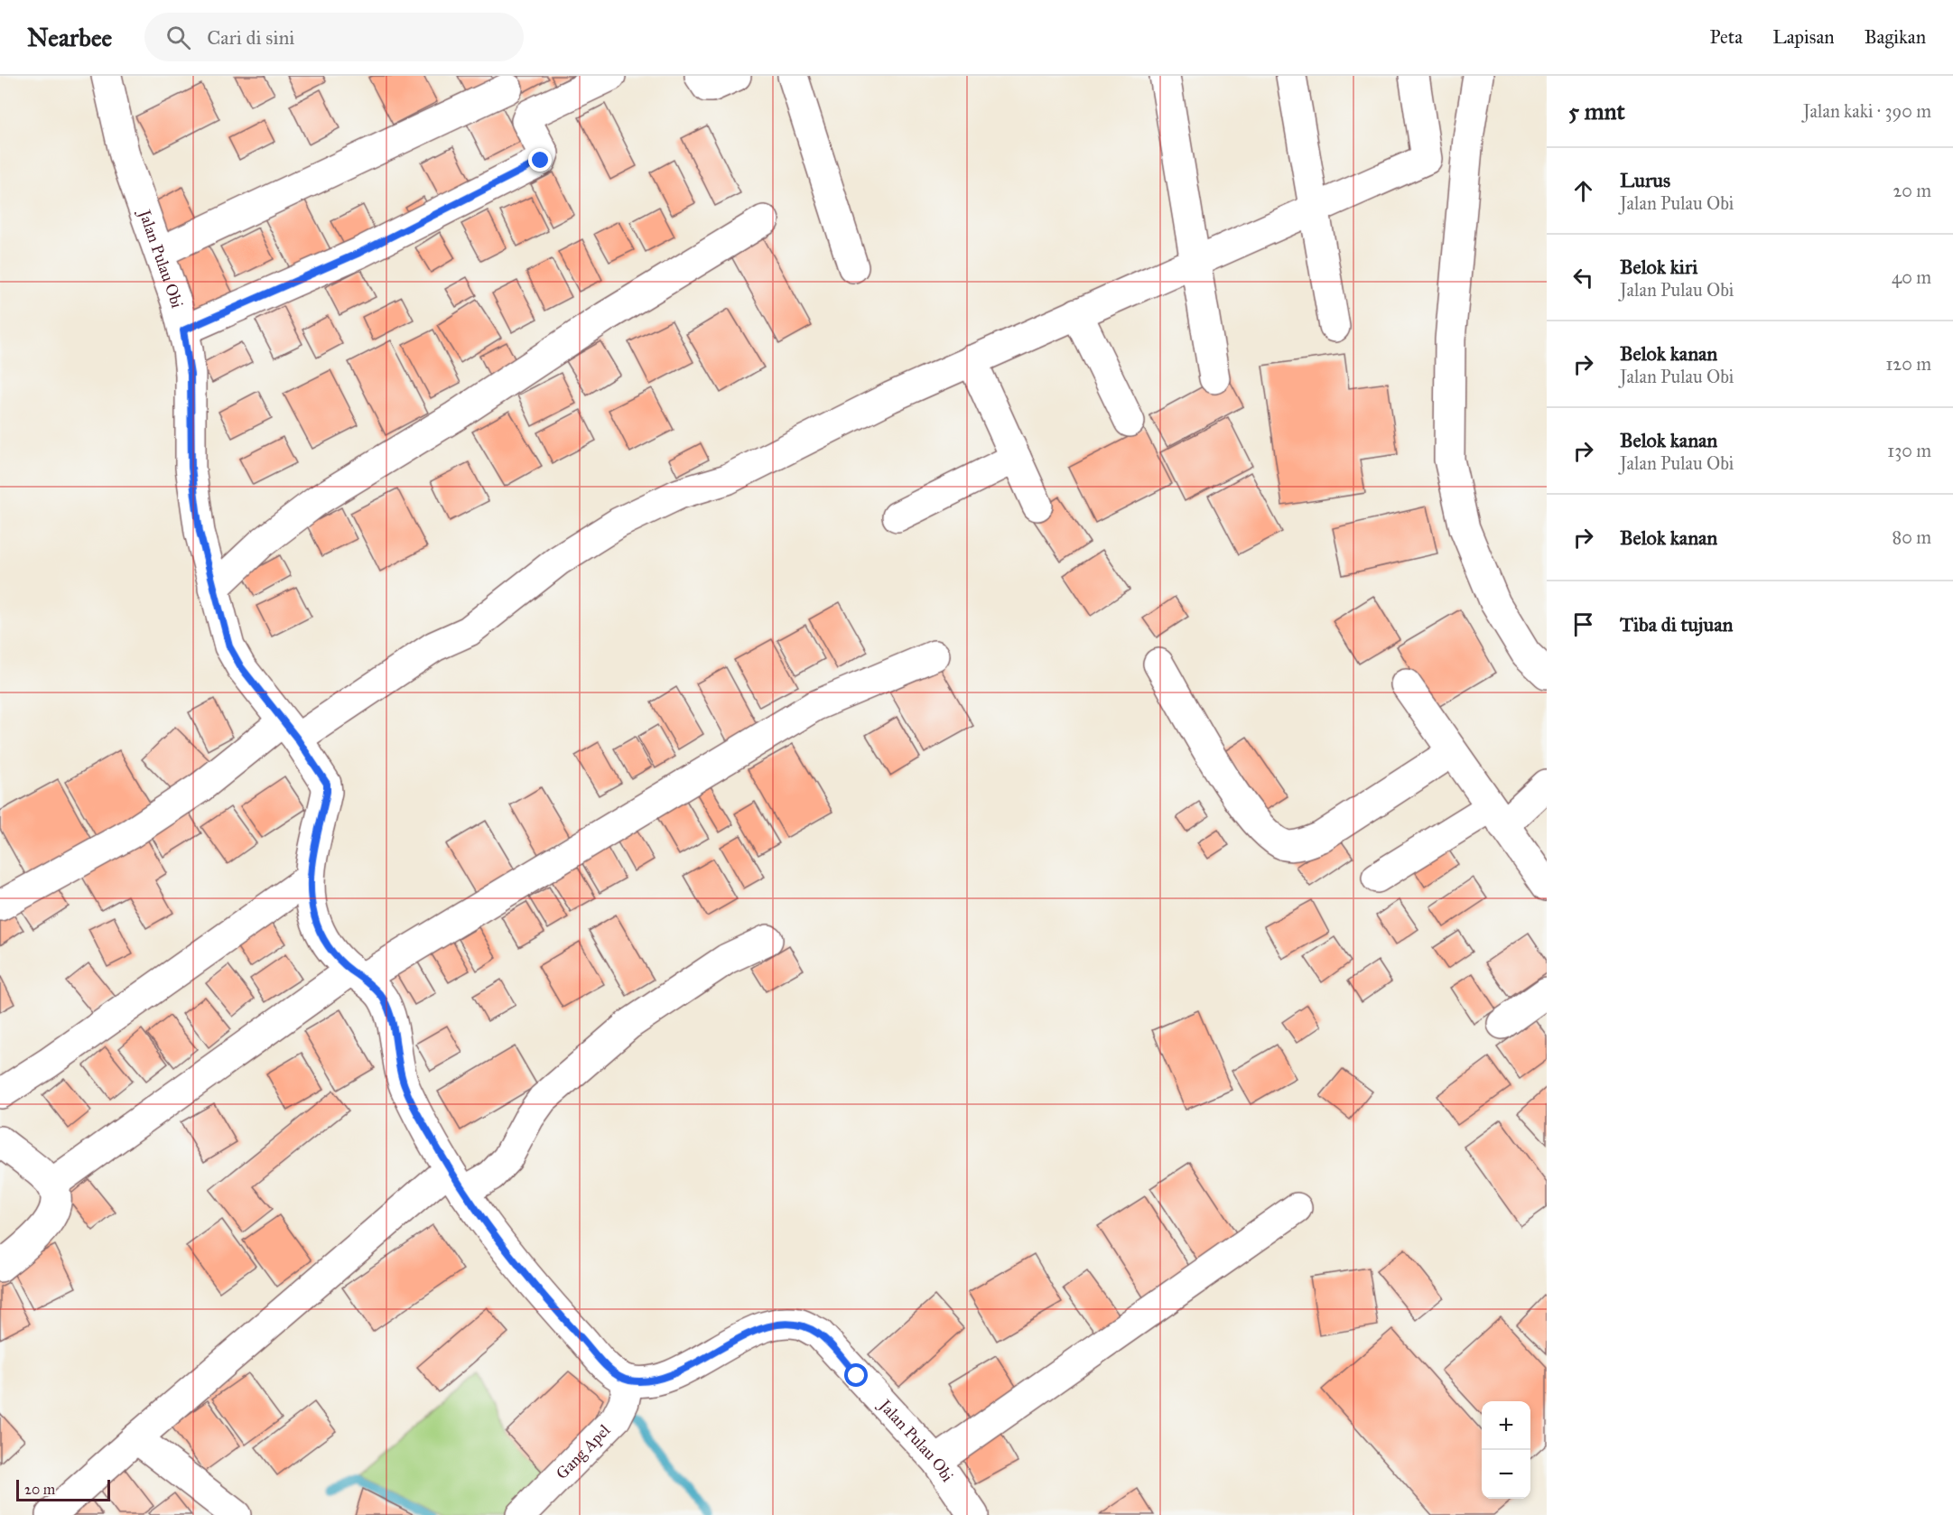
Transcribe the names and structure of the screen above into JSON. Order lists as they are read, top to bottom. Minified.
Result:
{"streets":{"street":["Jalan Pulau Obi","Gang Apel"]},"crossings":[["Jalan Pulau Obi","Gang Apel"]],"scale_bar":"20 m","page":{"header":"Nearbee","search":"Cari di sini","nav":["Peta","Lapisan","Bagikan"],"heading":["5 mnt","Jalan kaki · 390 m"],"list":[["Lurus","Jalan Pulau Obi","20 m"],["Belok kiri","Jalan Pulau Obi","40 m"],["Belok kanan","Jalan Pulau Obi","120 m"],["Belok kanan","Jalan Pulau Obi","130 m"],["Belok kanan","80 m"],"Tiba di tujuan"],"map_buttons":["+","−"],"scale":"20 m"}}
